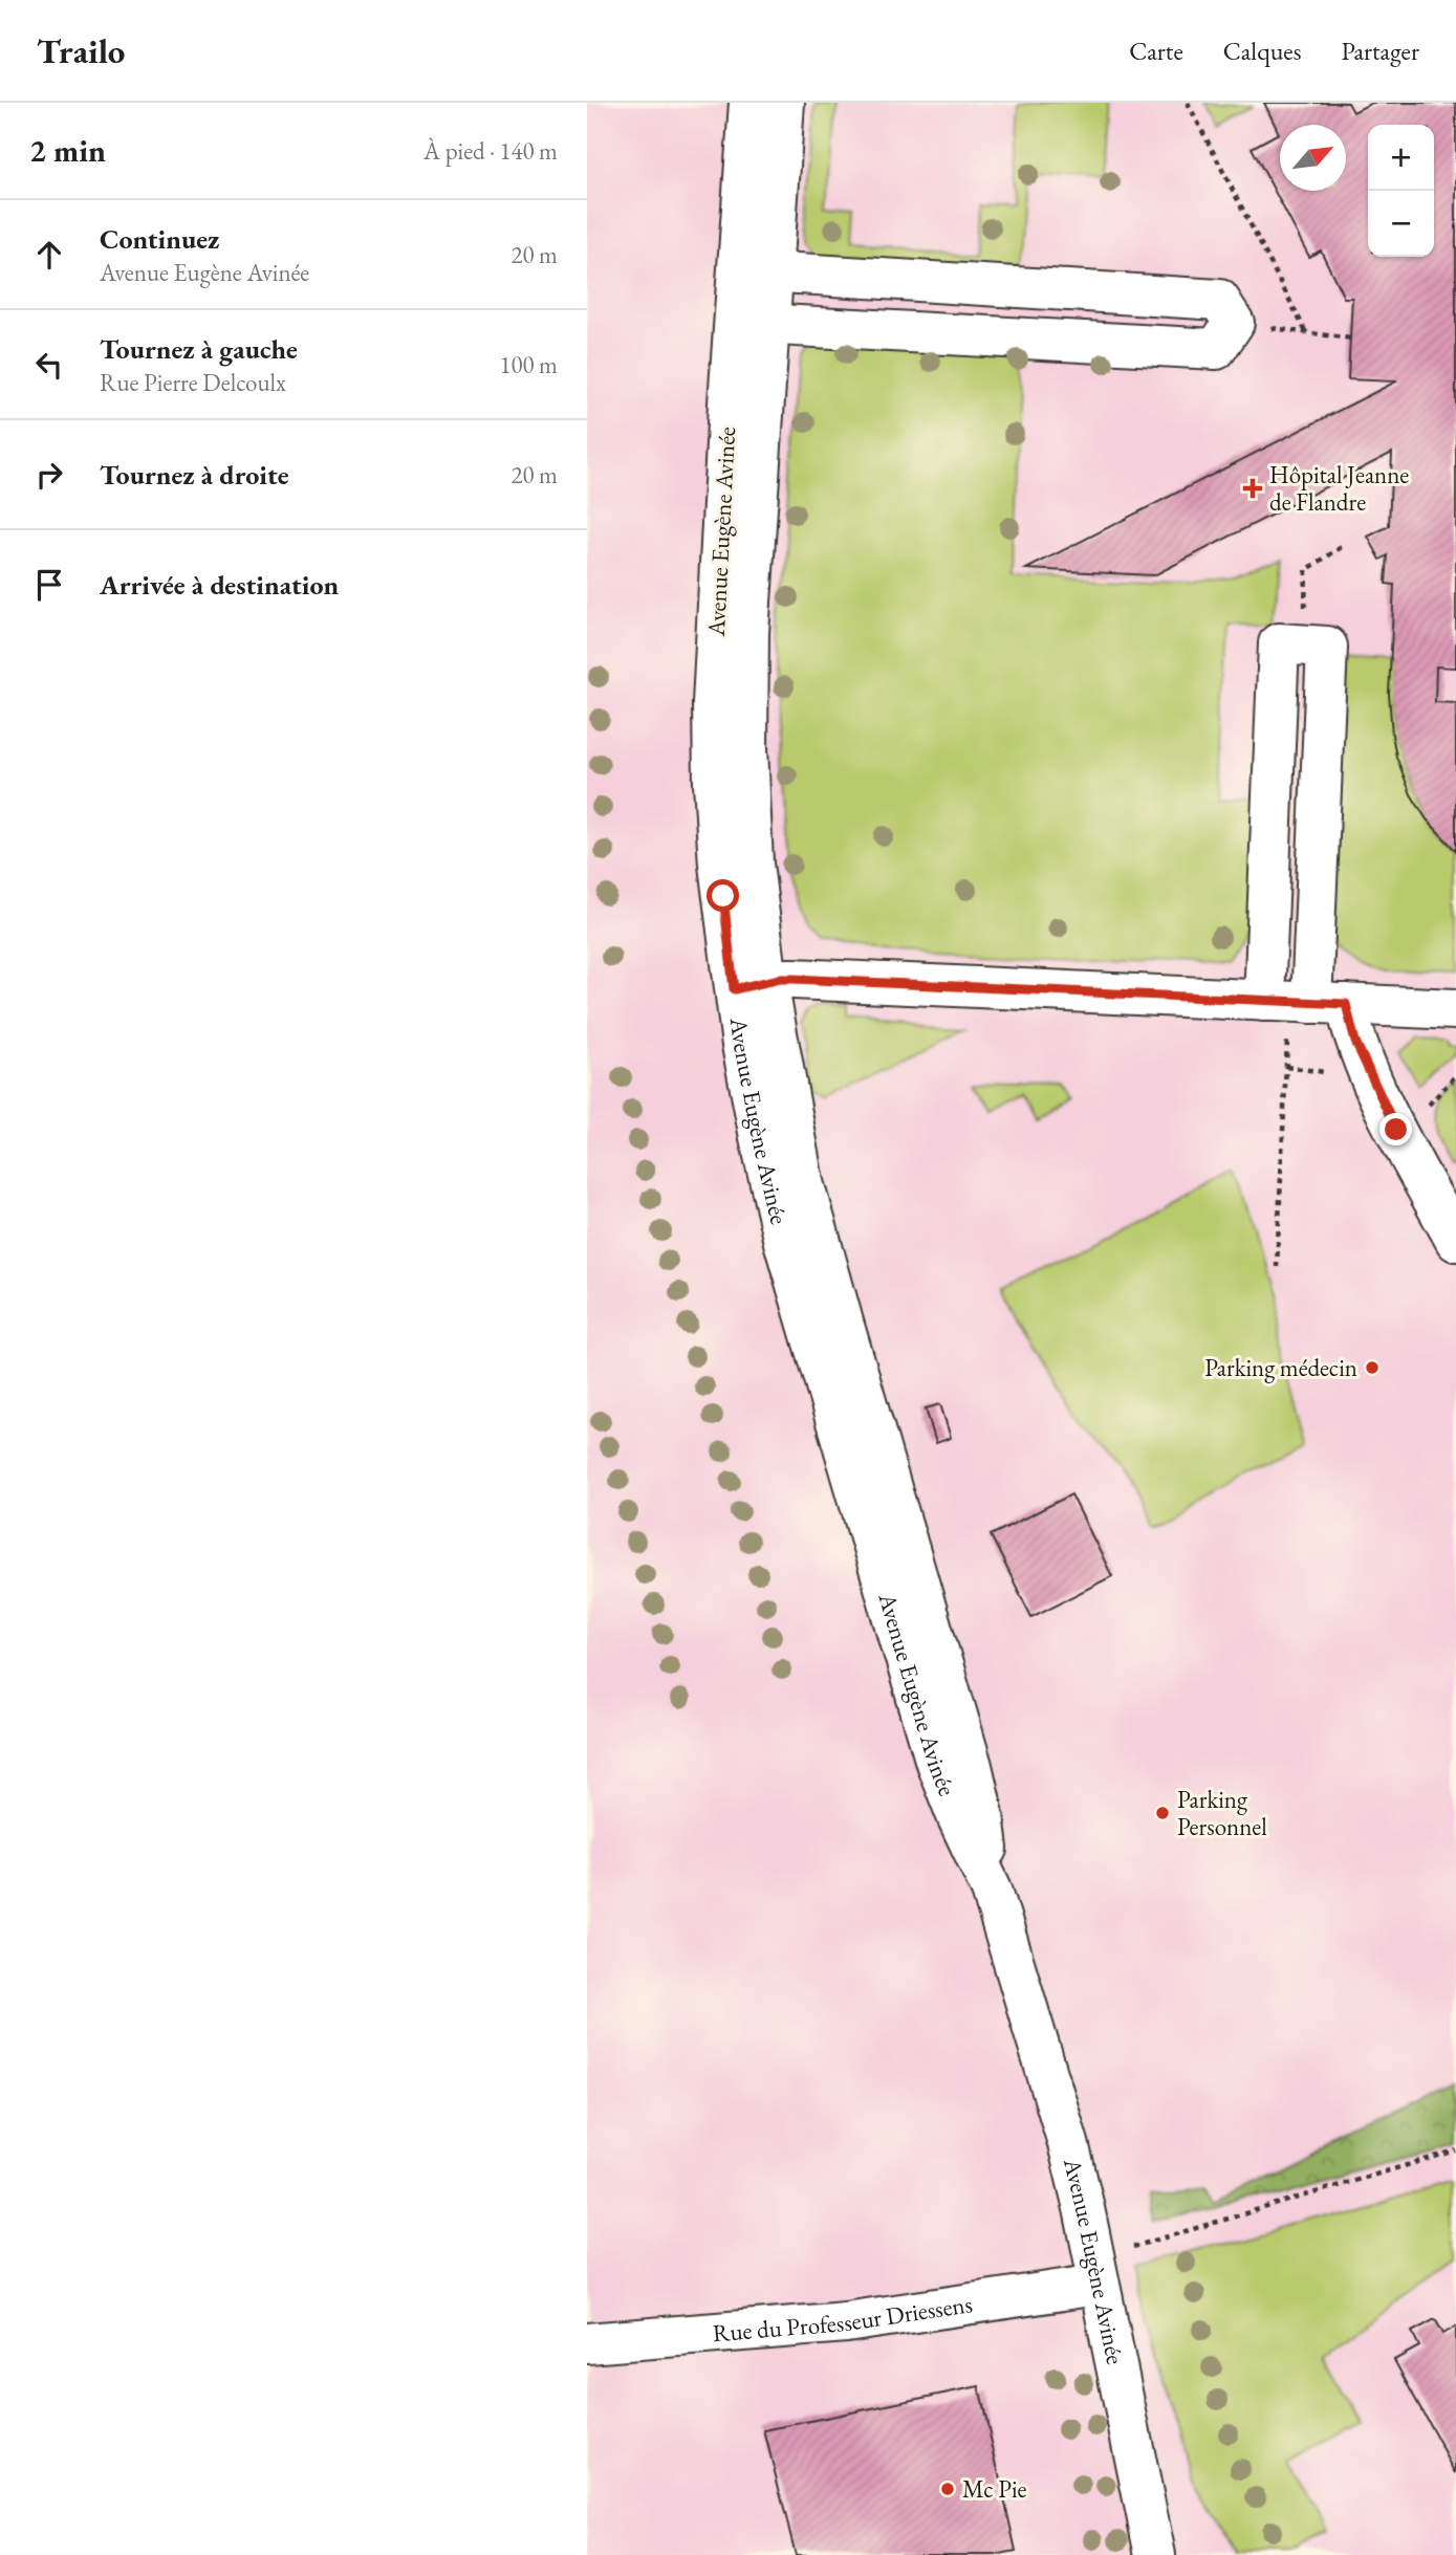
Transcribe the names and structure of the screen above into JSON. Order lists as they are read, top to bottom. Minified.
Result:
{"streets":{"street":["Avenue Eugène Avinée","Rue du Professeur Driessens"]},"crossings":[["Avenue Eugène Avinée","Rue du Professeur Driessens"]],"places":{"health":["Hôpital Jeanne de Flandre"],"other":["Parking médecin","Parking Personnel","Mc Pie"]},"north":"top right","page":{"header":"Trailo","nav":["Carte","Calques","Partager"],"heading":["2 min","À pied · 140 m"],"map_buttons":["+","−"],"list":[["Continuez","Avenue Eugène Avinée","20 m"],["Tournez à gauche","Rue Pierre Delcoulx","100 m"],["Tournez à droite","20 m"],"Arrivée à destination"]}}
